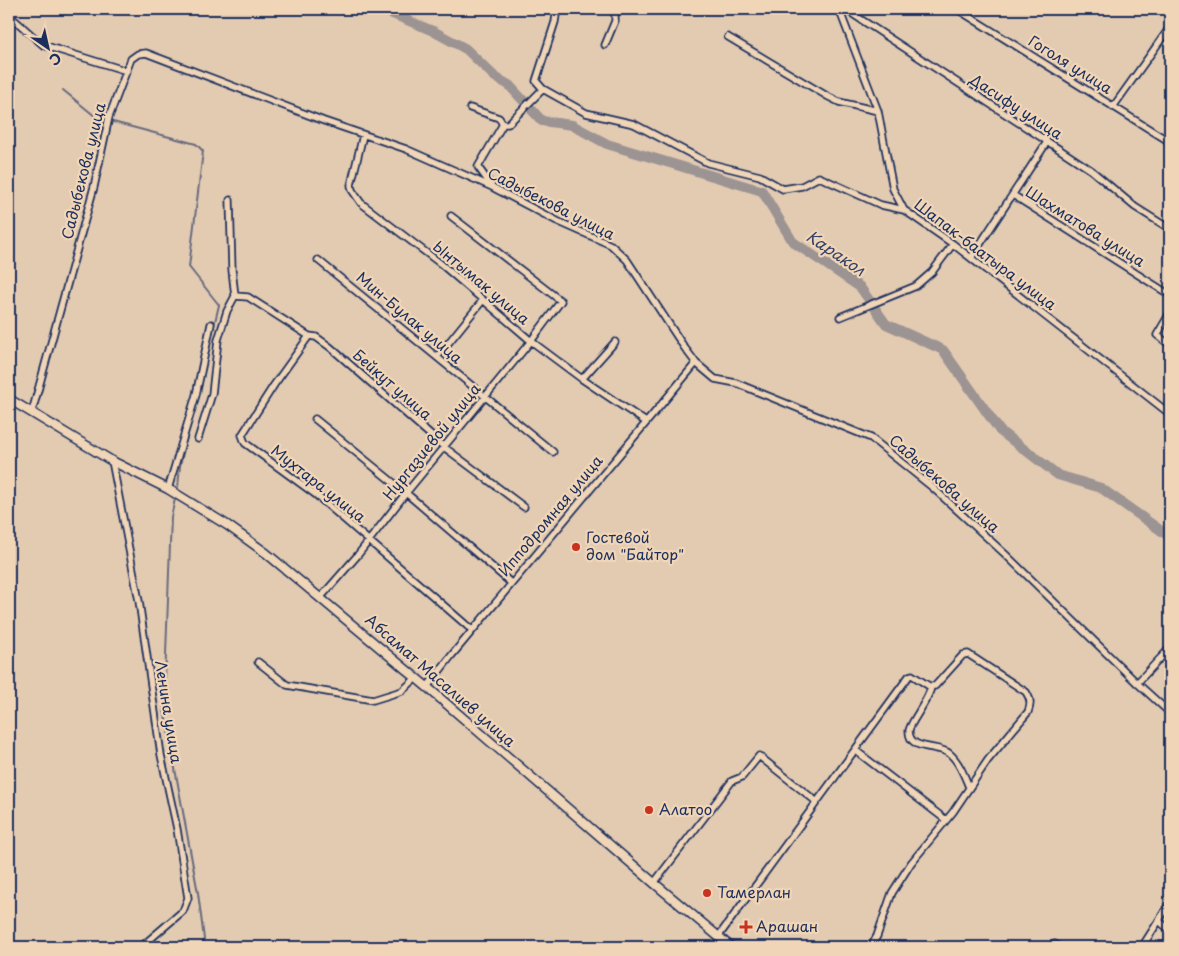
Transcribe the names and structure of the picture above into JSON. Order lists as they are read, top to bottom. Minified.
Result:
{"streets":{"street":["Гоголя улица","Дасифу улица","Садыбекова улица","Шахматова улица","Шапак-баатыра улица","Ынтымак улица","Мин-Булак улица","Бейкут улица","Нургазиевой улица","Мухтара улица","Ипподромная улица","Абсамат Масалиев улица","Ленина улица"]},"crossings":[["Садыбекова улица","Ынтымак улица"],["Садыбекова улица","Ипподромная улица"],["Садыбекова улица","Абсамат Масалиев улица"],["Ынтымак улица","Нургазиевой улица"],["Ынтымак улица","Ипподромная улица"],["Мин-Булак улица","Нургазиевой улица"],["Бейкут улица","Нургазиевой улица"],["Бейкут улица","Мухтара улица"],["Нургазиевой улица","Мухтара улица"],["Нургазиевой улица","Абсамат Масалиев улица"],["Мухтара улица","Ипподромная улица"],["Ипподромная улица","Абсамат Масалиев улица"],["Абсамат Масалиев улица","Ленина улица"]],"water":["Каракол"],"places":{"other":["Гостевой дом \"Байтор\"","Алатоо","Тамерлан"],"health":["Арашан"]},"north":"bottom right"}
